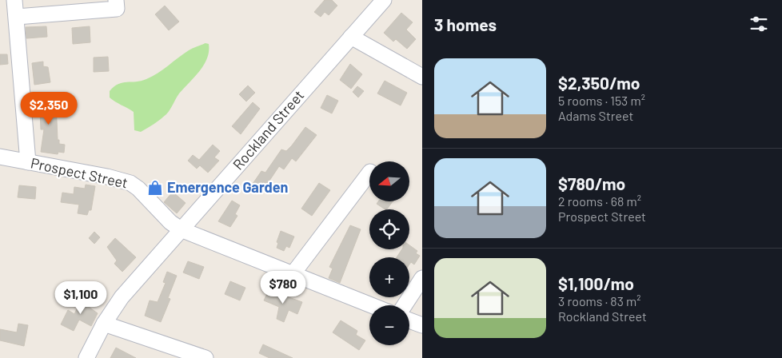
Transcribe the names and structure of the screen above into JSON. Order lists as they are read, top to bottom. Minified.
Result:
{"streets":{"street":["Rockland Street","Prospect Street"]},"crossings":[["Rockland Street","Prospect Street"]],"places":{"shop":["Emergence Garden"]},"north":"left","page":{"heading":"3 homes","list":[{"name":"$2,350/mo","note":"5 rooms · 153 m² · Adams Street"},{"name":"$780/mo","note":"2 rooms · 68 m² · Prospect Street"},{"name":"$1,100/mo","note":"3 rooms · 83 m² · Rockland Street"}],"price":["$2,350","$780","$1,100"],"map_buttons":["+","−"]}}
